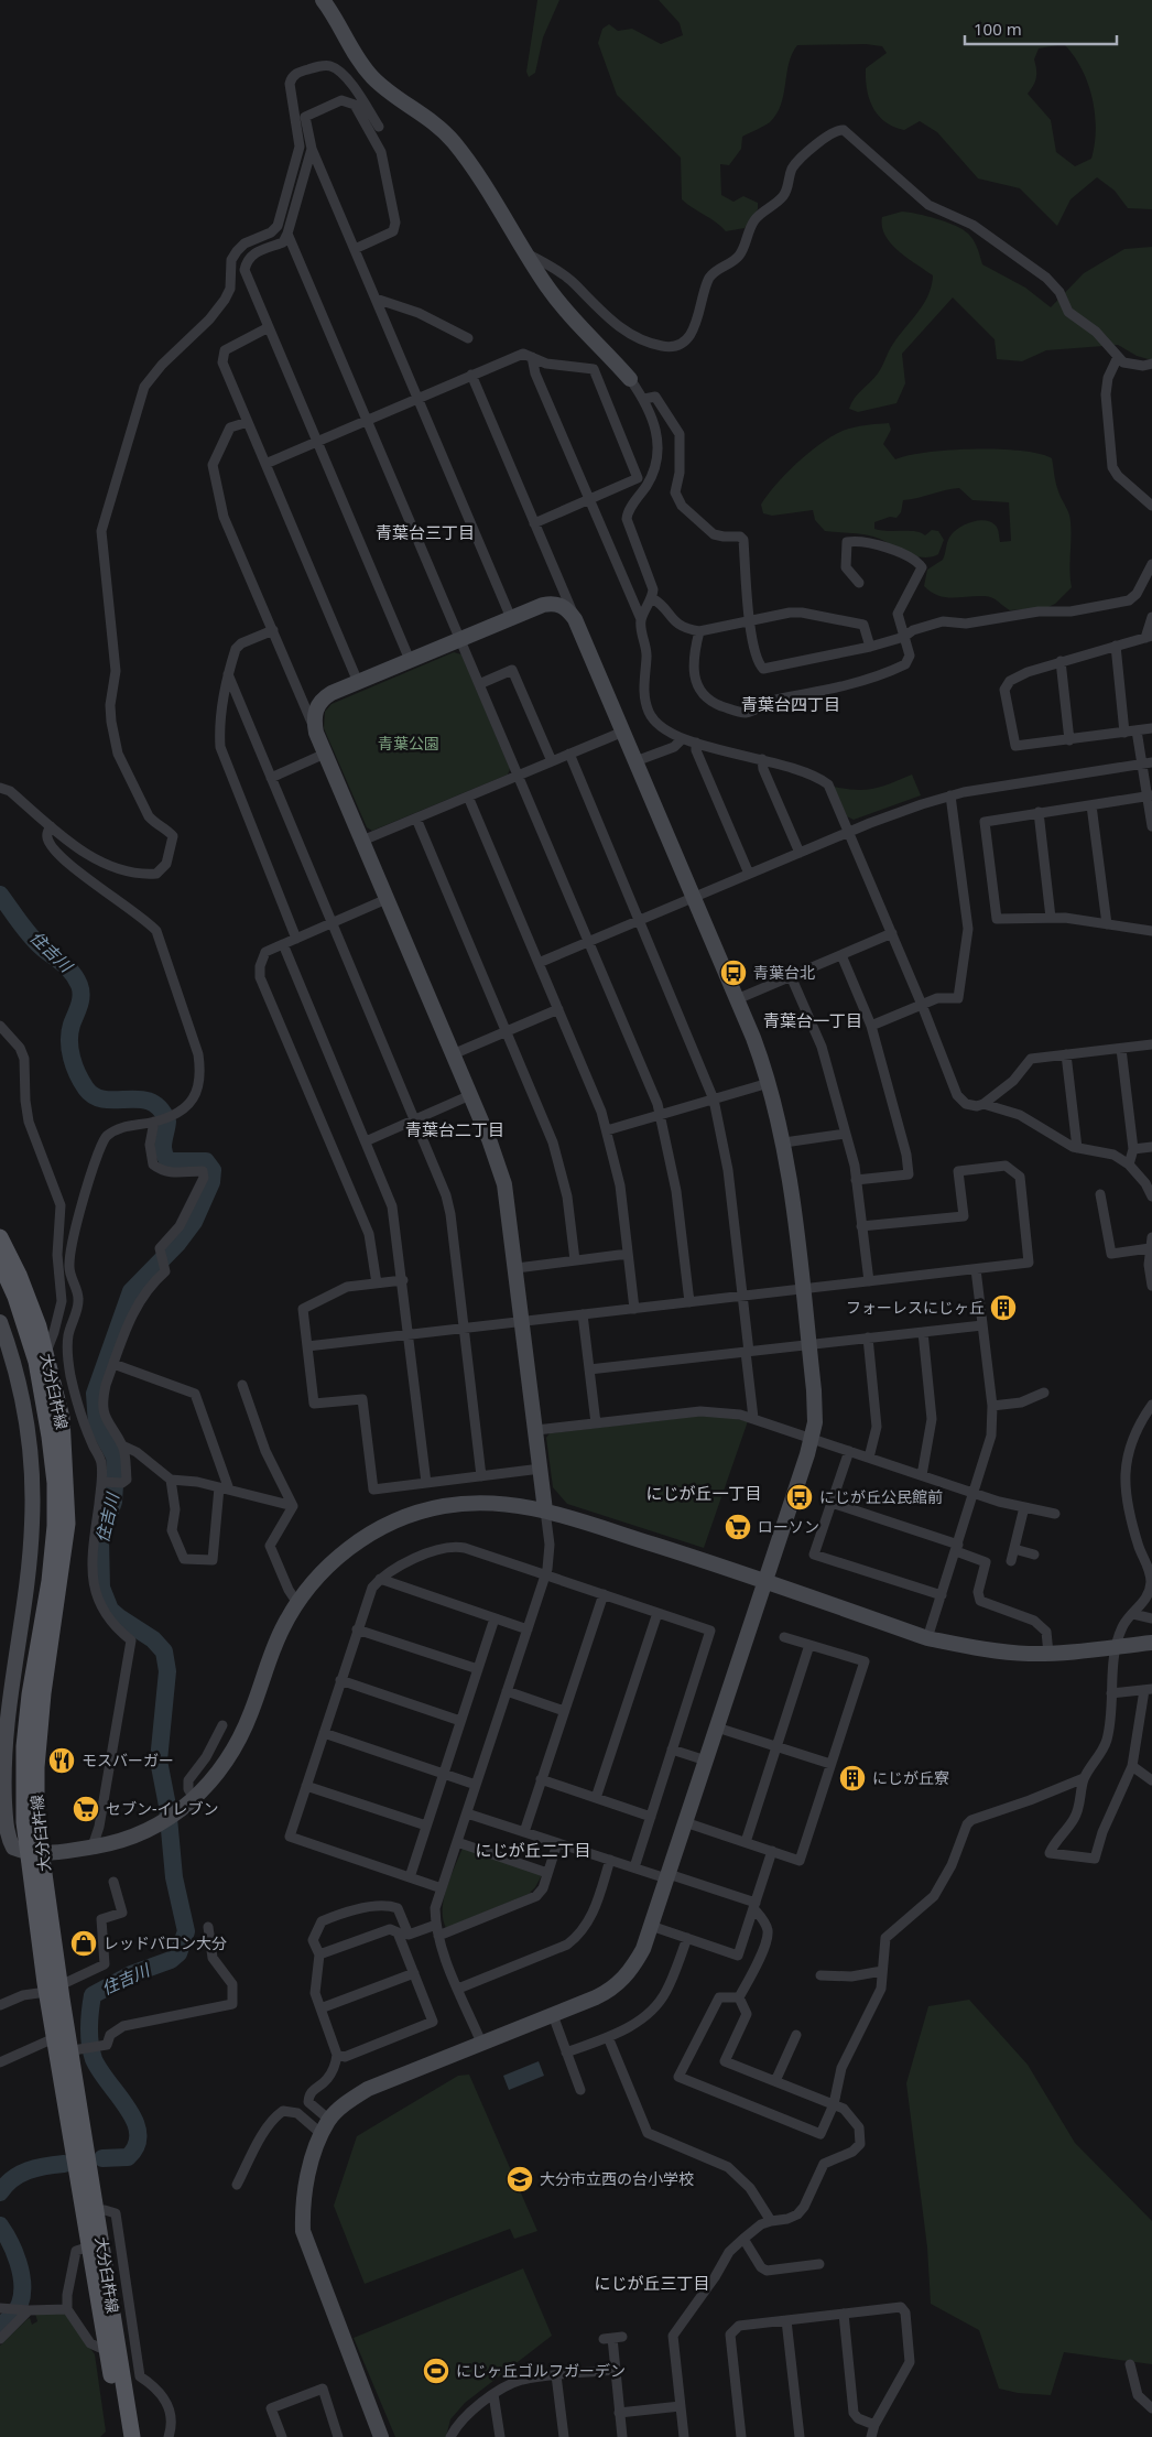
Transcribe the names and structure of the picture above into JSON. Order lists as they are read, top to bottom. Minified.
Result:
{"streets":{"main road":["大分臼杵線"]},"districts":["青葉台三丁目","青葉台四丁目","青葉台一丁目","青葉台二丁目","にじが丘一丁目","にじが丘二丁目","にじが丘三丁目"],"water":["住吉川"],"parks":["青葉公園"],"places":{"bus stop":["青葉台北","にじが丘公民館前"],"building":["フォーレスにじヶ丘","にじが丘寮"],"supermarket":["ローソン","セブン-イレブン"],"restaurant":["モスバーガー"],"shop":["レッドバロン大分"],"school or university":["大分市立西の台小学校"],"sports":["にじヶ丘ゴルフガーデン"]},"scale_bar":"100 m"}
